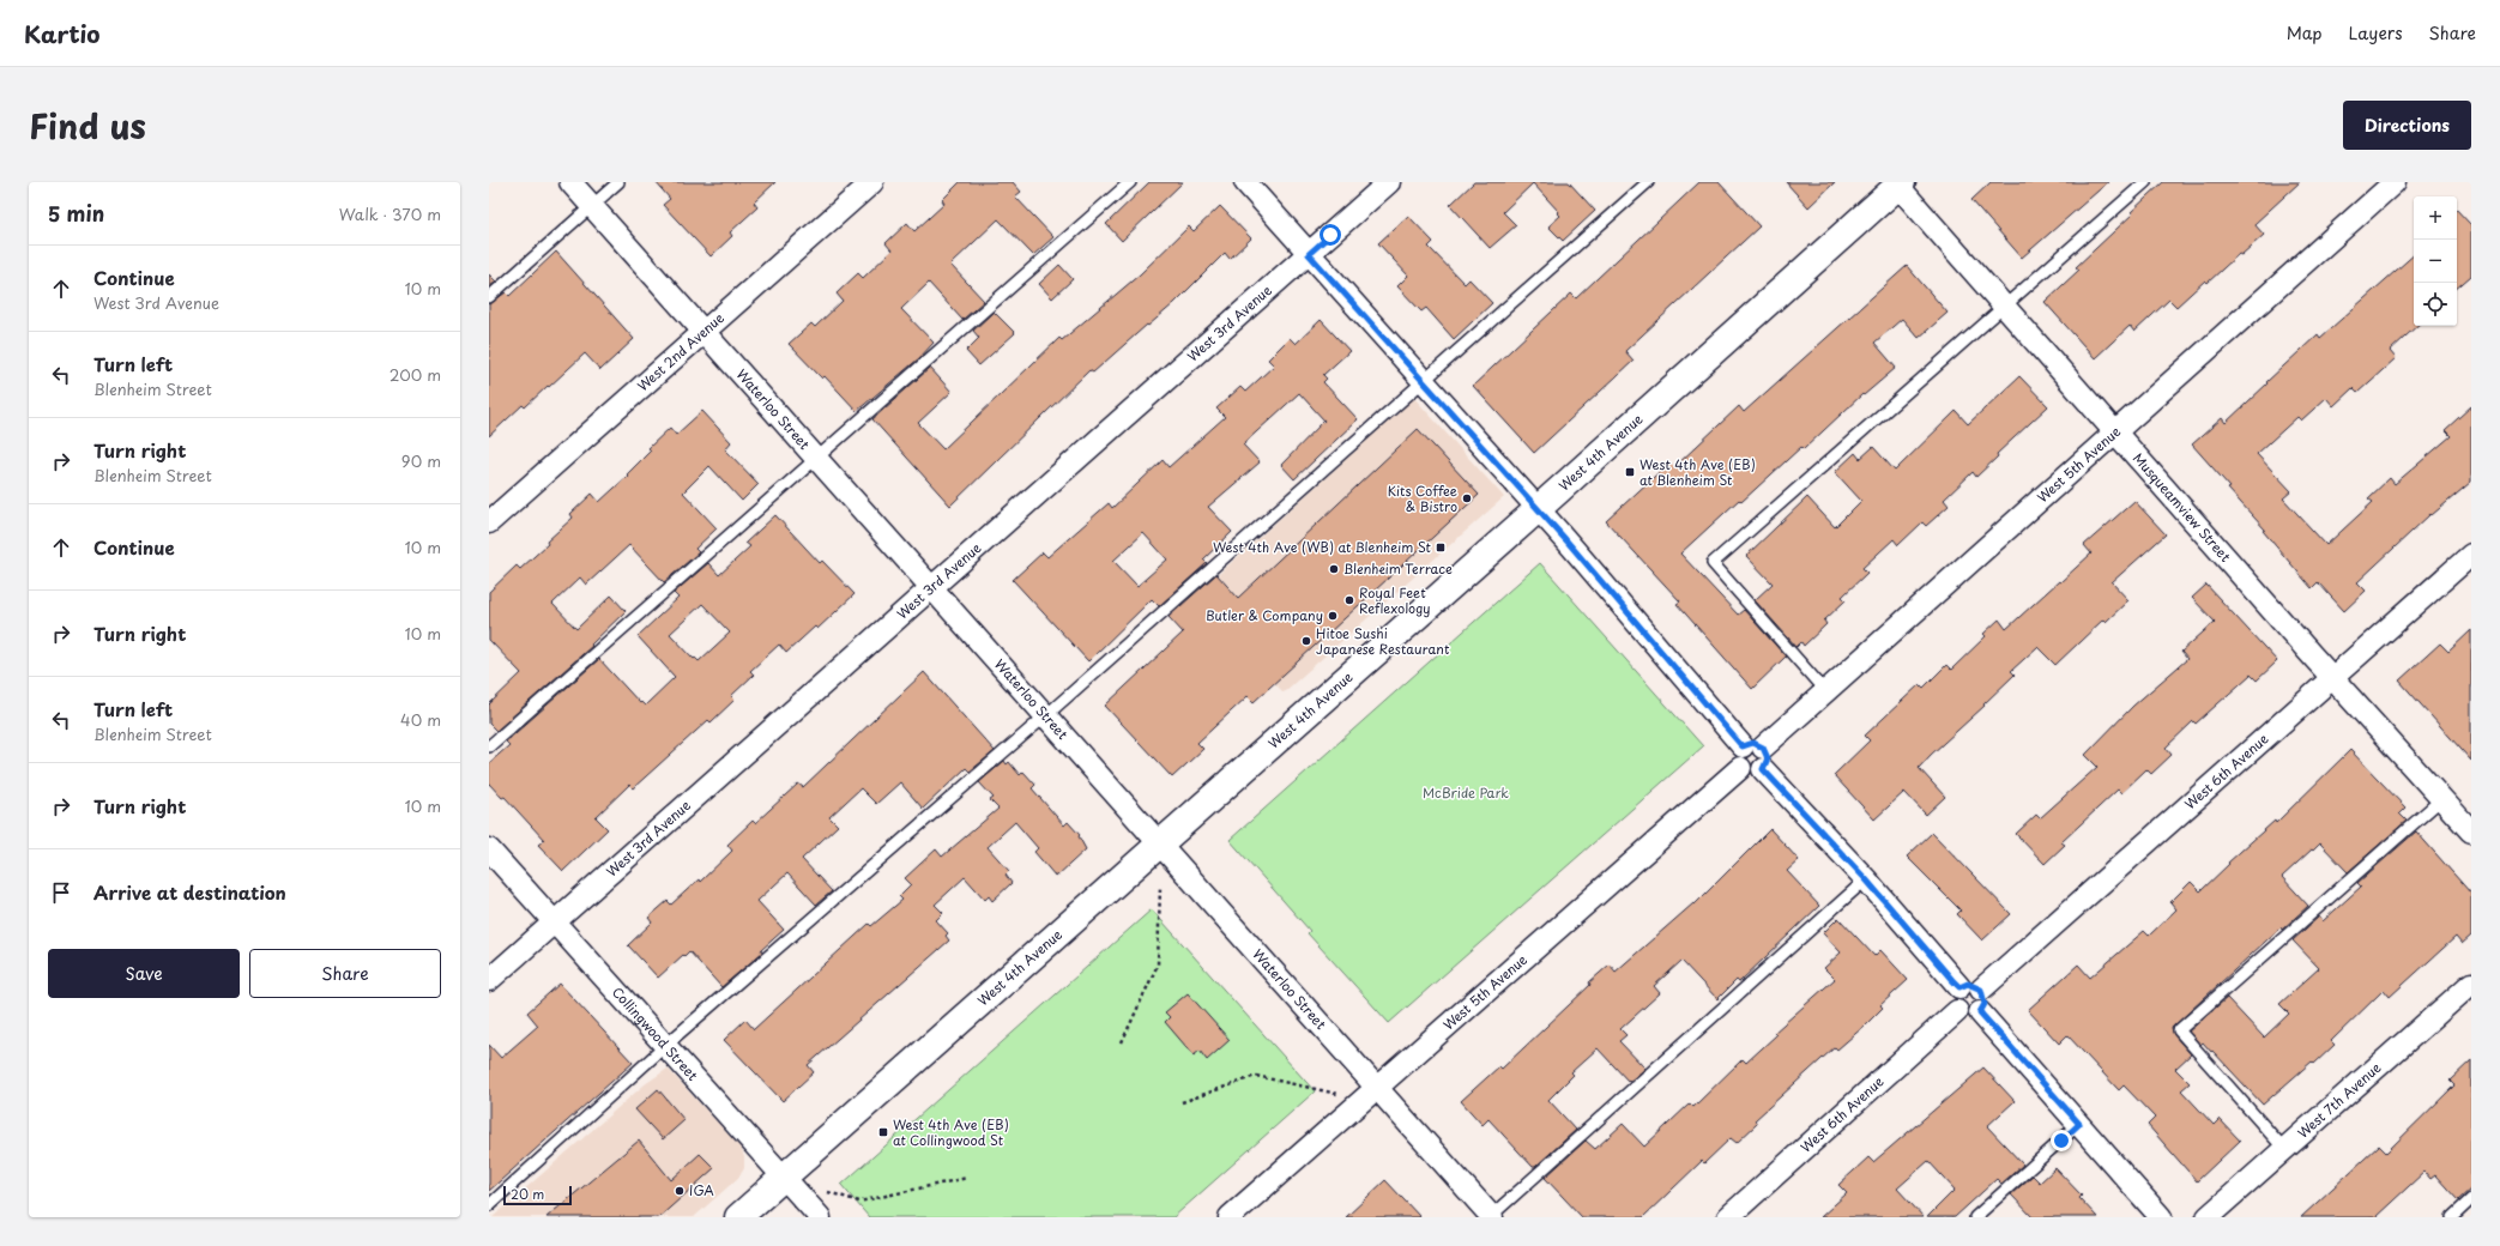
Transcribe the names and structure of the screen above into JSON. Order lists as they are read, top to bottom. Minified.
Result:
{"streets":{"main road":["West 4th Avenue"],"street":["West 3rd Avenue","West 2nd Avenue","Waterloo Street","West 5th Avenue","Musqueamview Street","West 6th Avenue","Collingwood Street","West 7th Avenue"]},"crossings":[["West 3rd Avenue","Waterloo Street"],["West 3rd Avenue","Collingwood Street"],["West 2nd Avenue","Waterloo Street"],["Waterloo Street","West 4th Avenue"],["Waterloo Street","West 5th Avenue"],["West 4th Avenue","Musqueamview Street"],["West 4th Avenue","Collingwood Street"],["West 5th Avenue","Musqueamview Street"],["Musqueamview Street","West 6th Avenue"]],"parks":["McBride Park"],"places":{"transit":["West 4th Ave (EB) at Blenheim St","West 4th Ave (WB) at Blenheim St","West 4th Ave (EB) at Collingwood St"],"other":["Kits Coffee & Bistro","Blenheim Terrace","Royal Feet Reflexology","Butler & Company","Hitoe Sushi Japanese Restaurant","IGA"]},"scale_bar":"20 m","page":{"header":"Kartio","nav":["Map","Layers","Share"],"title":"Find us","buttons":["Directions",["Save","Share"]],"heading":["5 min","Walk · 370 m"],"map_buttons":["+","−"],"list":[["Continue","West 3rd Avenue","10 m"],["Turn left","Blenheim Street","200 m"],["Turn right","Blenheim Street","90 m"],["Continue","10 m"],["Turn right","10 m"],["Turn left","Blenheim Street","40 m"],["Turn right","10 m"],"Arrive at destination"],"scale":"20 m"}}
